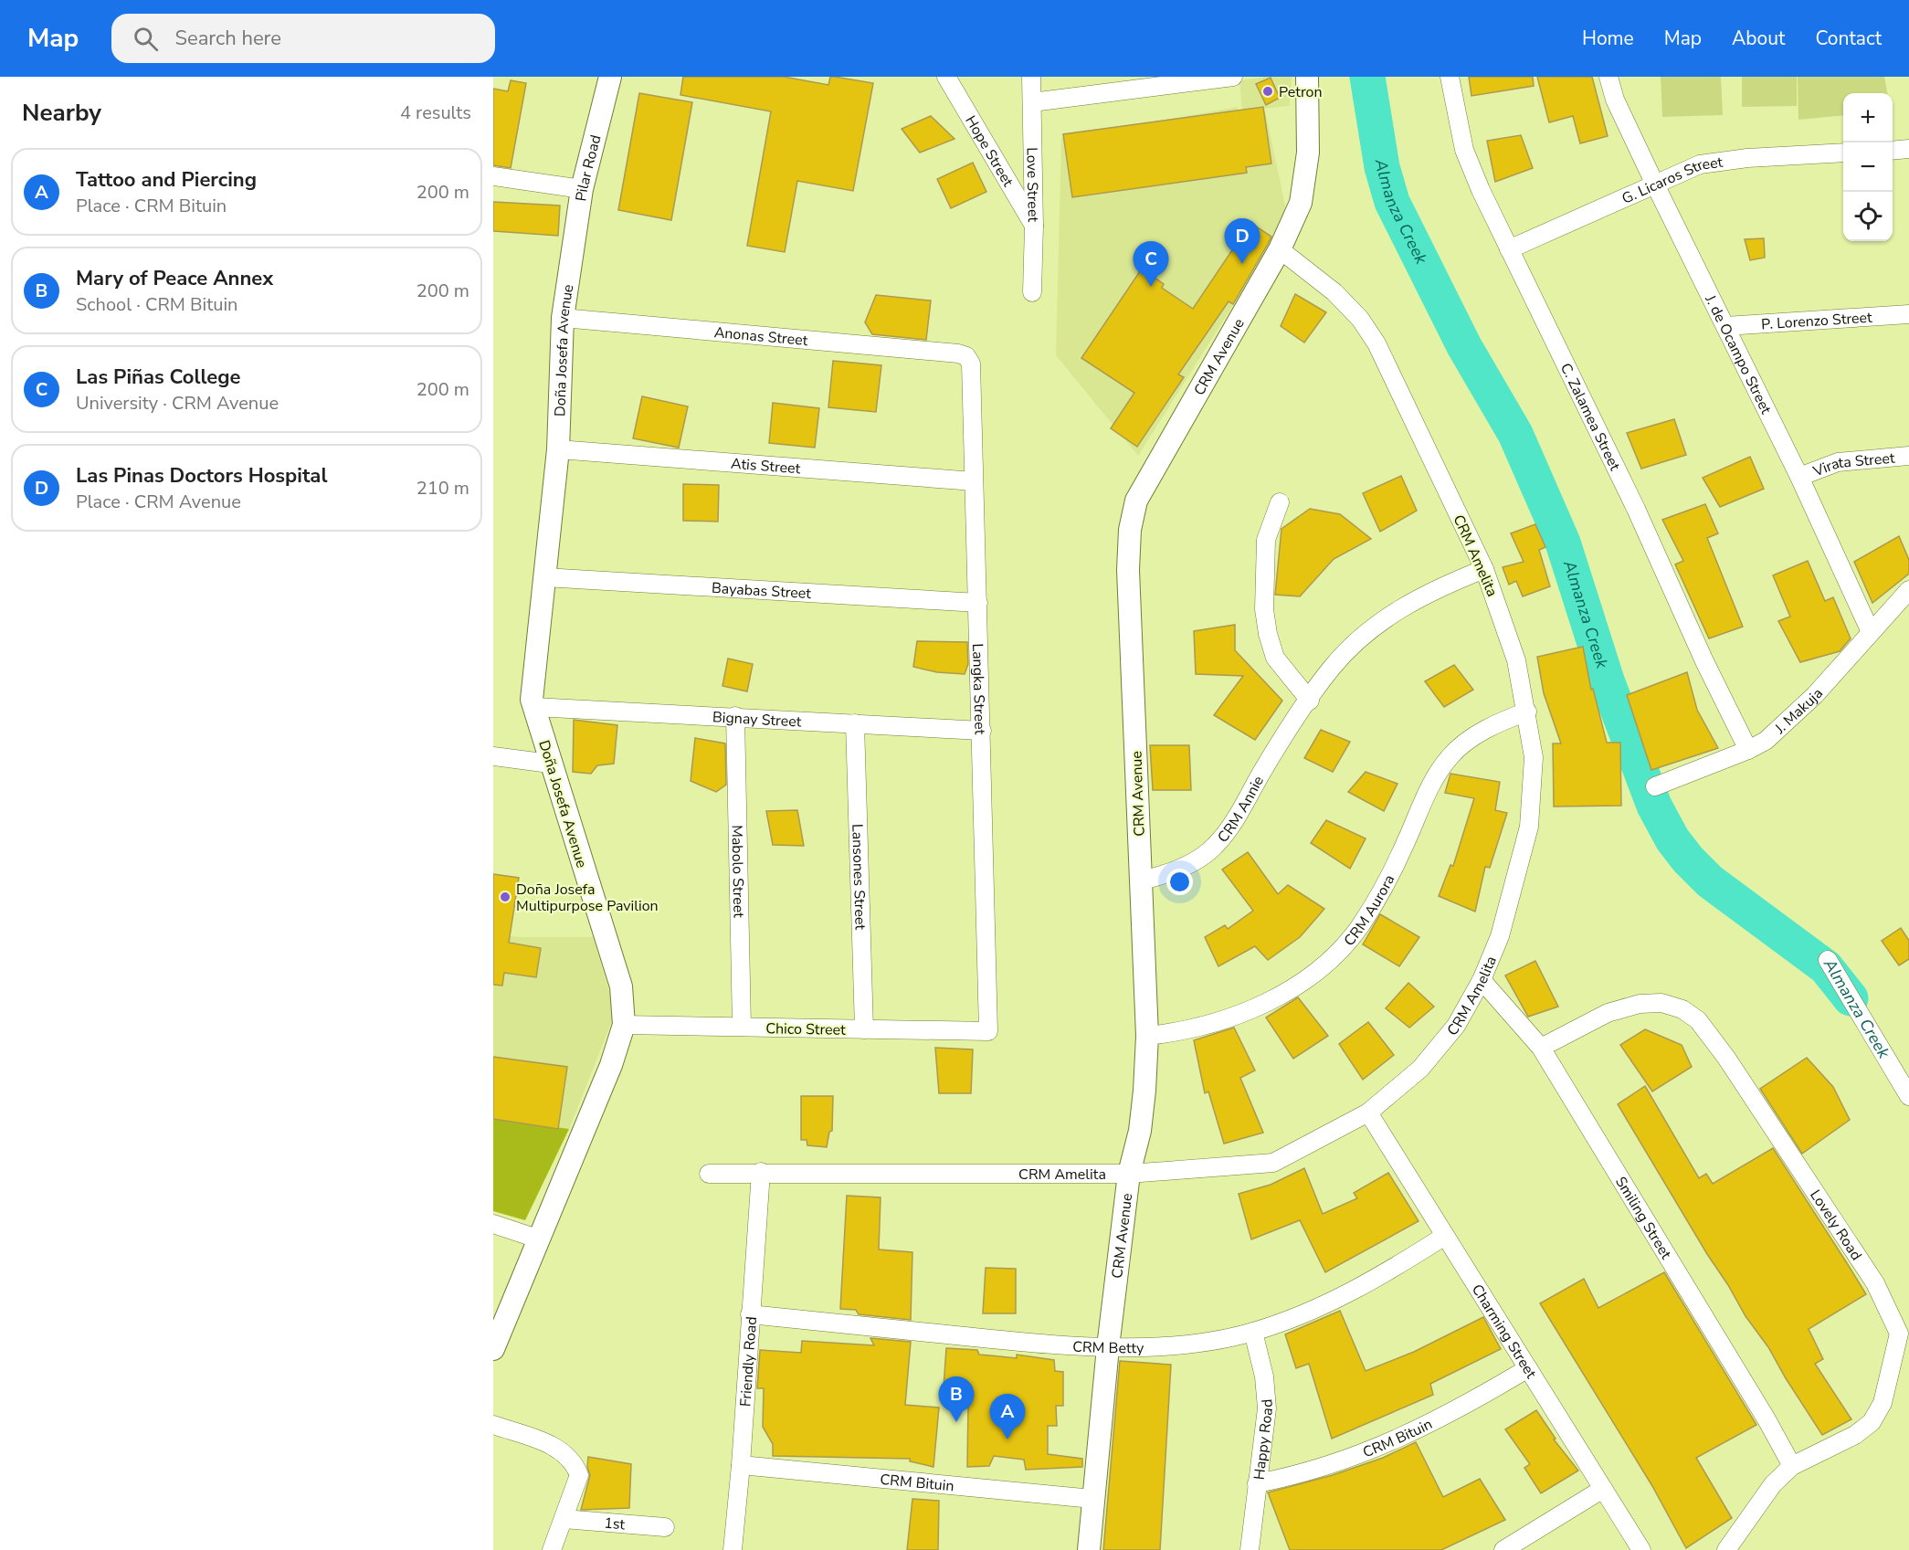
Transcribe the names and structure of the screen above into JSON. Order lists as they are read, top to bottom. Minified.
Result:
{"streets":{"street":["Hope Street","Pilar Road","G. Licaros Street","Love Street","P. Lorenzo Street","Anonas Street","Doña Josefa Avenue","J. de Ocampo Street","CRM Avenue","C. Zalamea Street","Virata Street","Atis Street","CRM Amelita","Bayabas Street","Langka Street","J. Makuja","Bignay Street","CRM Annie","Mabolo Street","Lansones Street","CRM Aurora","Chico Street","Smiling Street","Lovely Road","Charming Street","CRM Betty","Friendly Road","CRM Bituin","Happy Road","1st"]},"crossings":[["Hope Street","Love Street"],["Pilar Road","Doña Josefa Avenue"],["G. Licaros Street","J. de Ocampo Street"],["G. Licaros Street","C. Zalamea Street"],["P. Lorenzo Street","J. de Ocampo Street"],["Anonas Street","Doña Josefa Avenue"],["Anonas Street","Langka Street"],["Doña Josefa Avenue","Atis Street"],["Doña Josefa Avenue","Bayabas Street"],["Doña Josefa Avenue","Bignay Street"],["Doña Josefa Avenue","Chico Street"],["J. de Ocampo Street","Virata Street"],["J. de Ocampo Street","J. Makuja"],["CRM Avenue","CRM Amelita"],["CRM Avenue","CRM Annie"],["CRM Avenue","CRM Aurora"],["CRM Avenue","CRM Betty"],["CRM Avenue","CRM Bituin"],["C. Zalamea Street","J. Makuja"],["Atis Street","Langka Street"],["CRM Amelita","CRM Annie"],["CRM Amelita","CRM Aurora"],["CRM Amelita","Smiling Street"],["CRM Amelita","Charming Street"],["CRM Amelita","Friendly Road"],["Bayabas Street","Langka Street"],["Langka Street","Bignay Street"],["Langka Street","Chico Street"],["Bignay Street","Mabolo Street"],["Bignay Street","Lansones Street"],["Mabolo Street","Chico Street"],["Lansones Street","Chico Street"],["Smiling Street","Lovely Road"],["Charming Street","CRM Betty"],["Charming Street","CRM Bituin"],["CRM Betty","Friendly Road"],["CRM Betty","Happy Road"],["Friendly Road","CRM Bituin"],["CRM Bituin","Happy Road"]],"water":["Almanza Creek"],"places":["Petron","Doña Josefa Multipurpose Pavilion"],"page":{"header":"Map","search":"Search here","nav":["Home","Map","About","Contact"],"heading":["Nearby","4 results"],"map_buttons":["+","−"],"list":[{"mark":"A","name":"Tattoo and Piercing","note":"Place · CRM Bituin","value":"200 m"},{"mark":"B","name":"Mary of Peace Annex","note":"School · CRM Bituin","value":"200 m"},{"mark":"C","name":"Las Piñas College","note":"University · CRM Avenue","value":"200 m"},{"mark":"D","name":"Las Pinas Doctors Hospital","note":"Place · CRM Avenue","value":"210 m"}],"pins":["D","C","B","A"]}}
